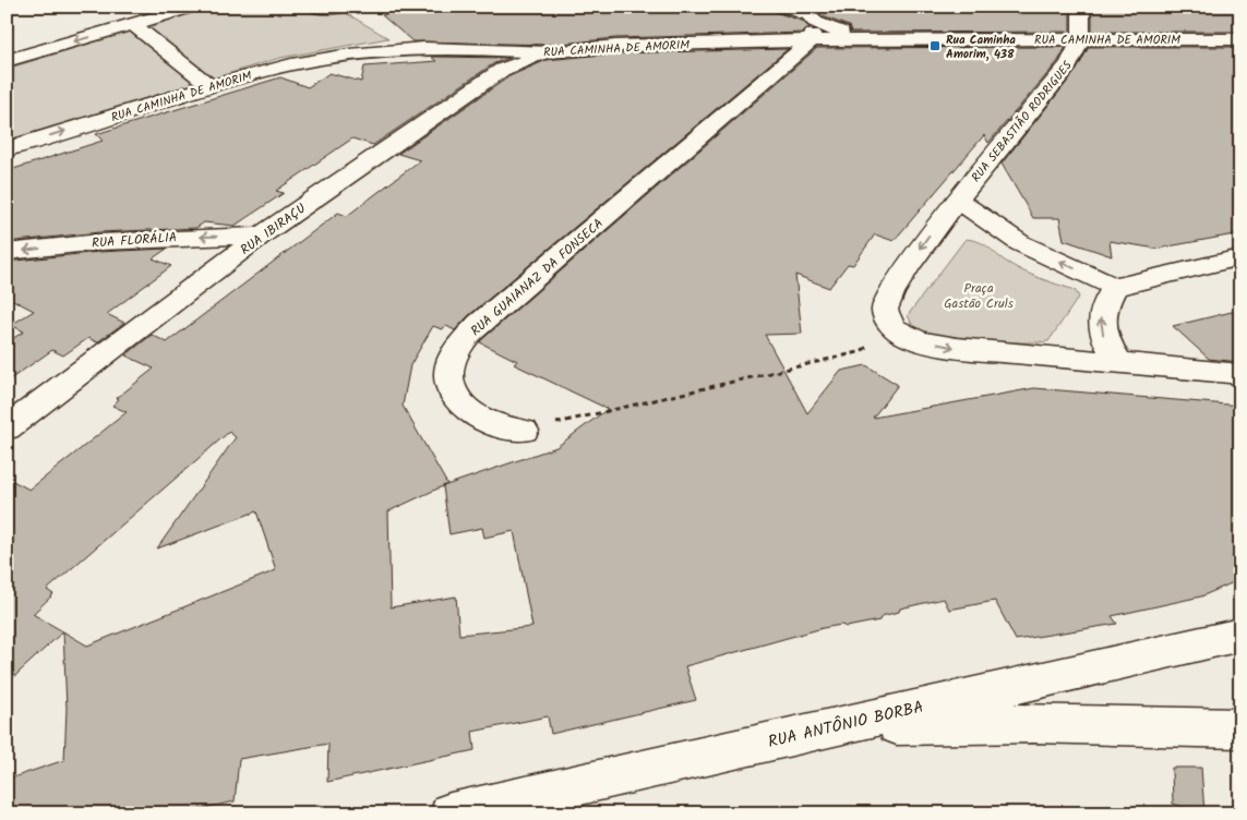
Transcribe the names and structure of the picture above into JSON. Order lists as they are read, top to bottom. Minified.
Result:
{"streets":{"street":["RUA CAMINHA DE AMORIM","RUA SEBASTIÃO RODRIGUES","RUA IBIRAÇU","RUA FLORÁLIA","RUA GUAIANAZ DA FONSECA","RUA ANTÔNIO BORBA"]},"crossings":[["RUA CAMINHA DE AMORIM","RUA SEBASTIÃO RODRIGUES"],["RUA CAMINHA DE AMORIM","RUA IBIRAÇU"],["RUA CAMINHA DE AMORIM","RUA GUAIANAZ DA FONSECA"],["RUA IBIRAÇU","RUA FLORÁLIA"]],"parks":["Praça Gastão Cruls"],"places":{"transit":["Rua Caminha Amorim, 438"]}}
